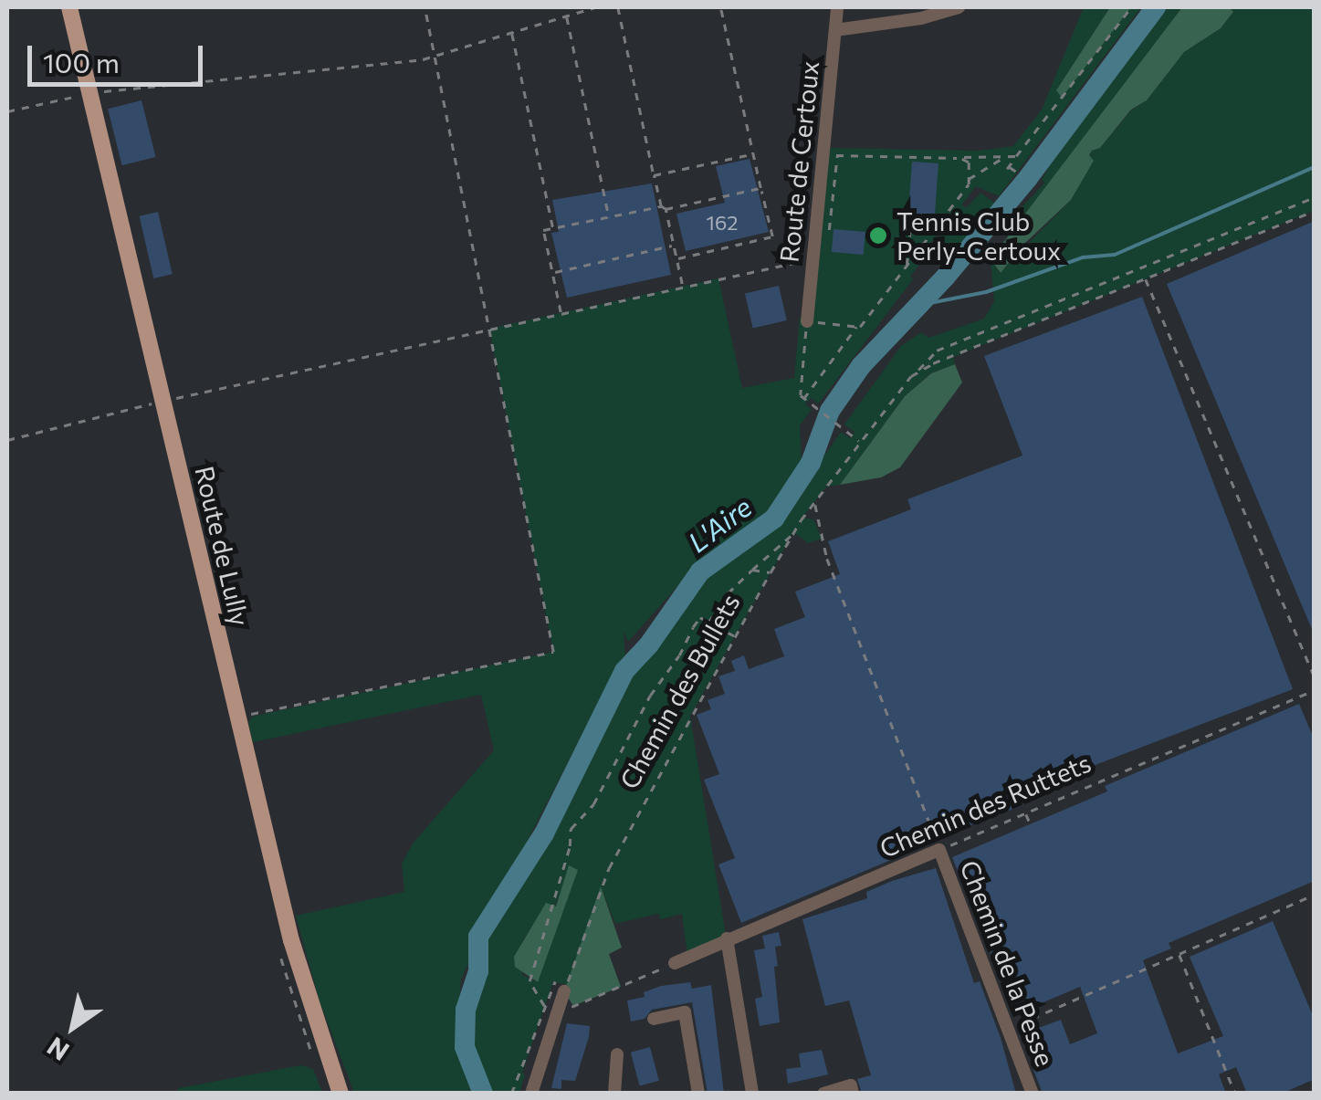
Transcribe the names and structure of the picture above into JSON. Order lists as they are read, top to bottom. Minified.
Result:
{"streets":{"main road":["Route de Lully"],"street":["Route de Certoux","Chemin des Ruttets","Chemin de la Pesse"],"path":["Chemin des Bullets"]},"crossings":[["Chemin des Ruttets","Chemin de la Pesse"]],"water":["L'Aire"],"places":["Tennis Club Perly-Certoux"],"house_numbers":["162"],"scale_bar":"100 m","north":"bottom left"}
